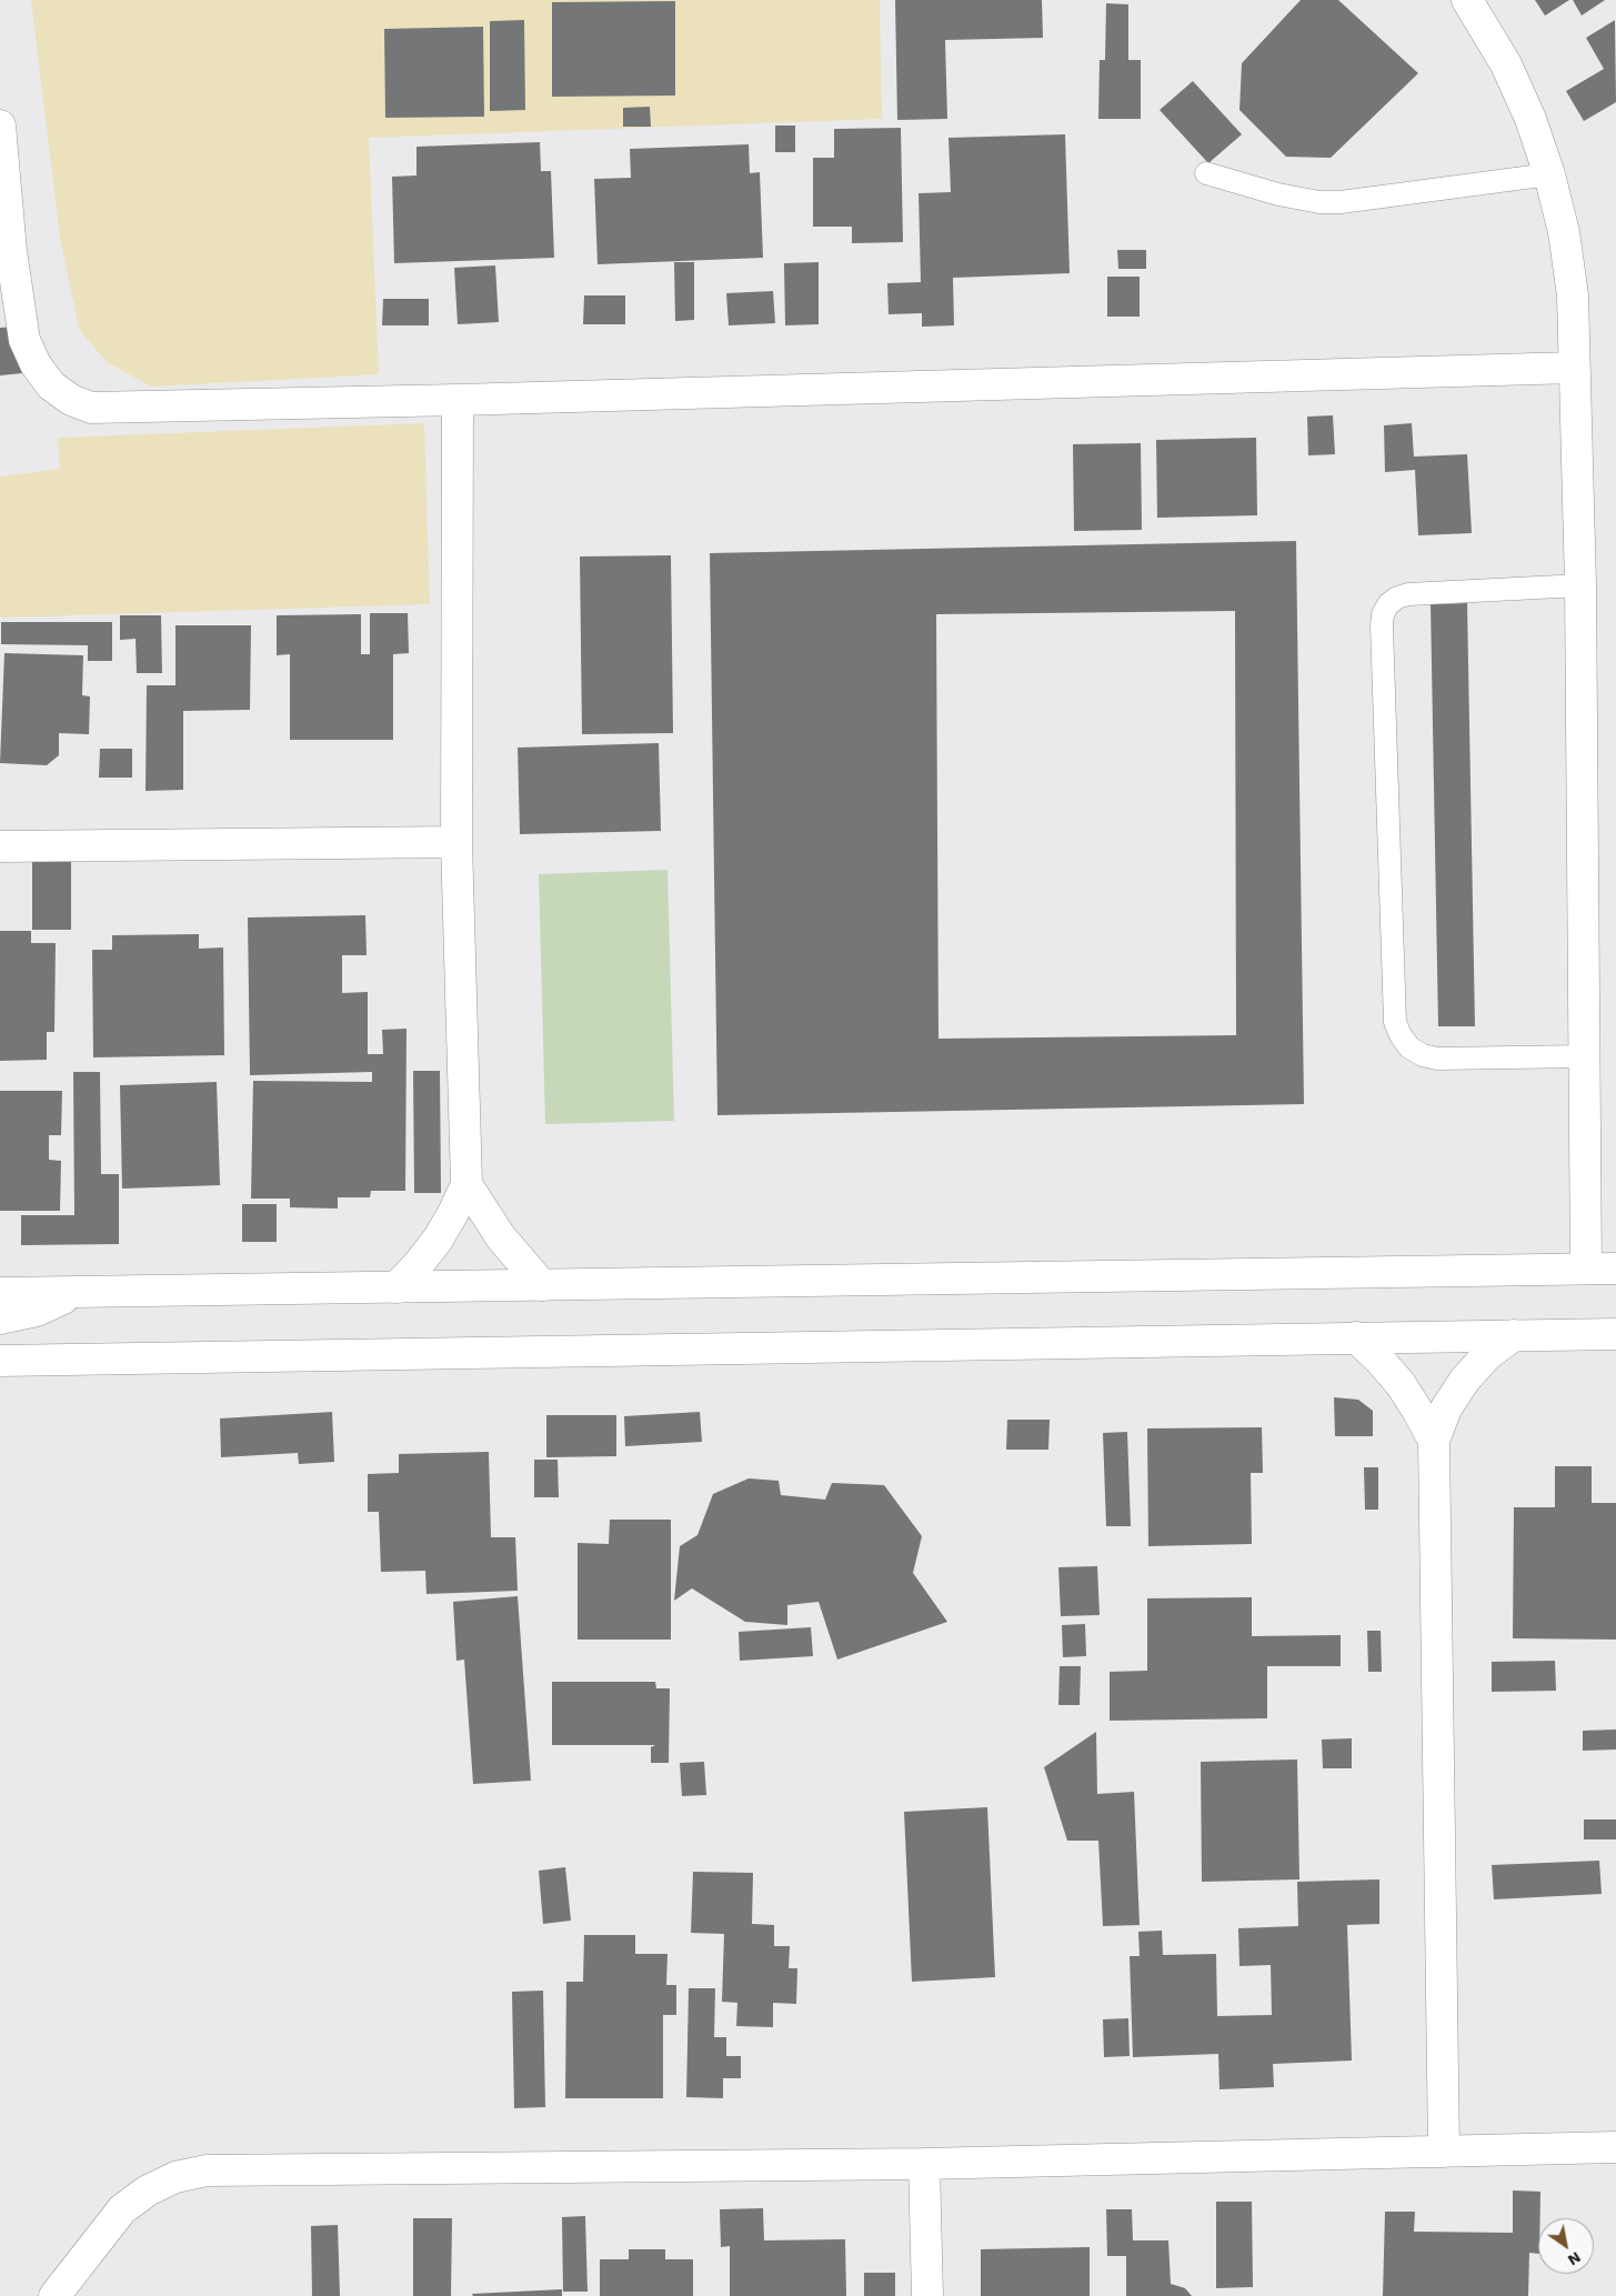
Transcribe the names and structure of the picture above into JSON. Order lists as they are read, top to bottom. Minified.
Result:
{"north":"bottom right"}
